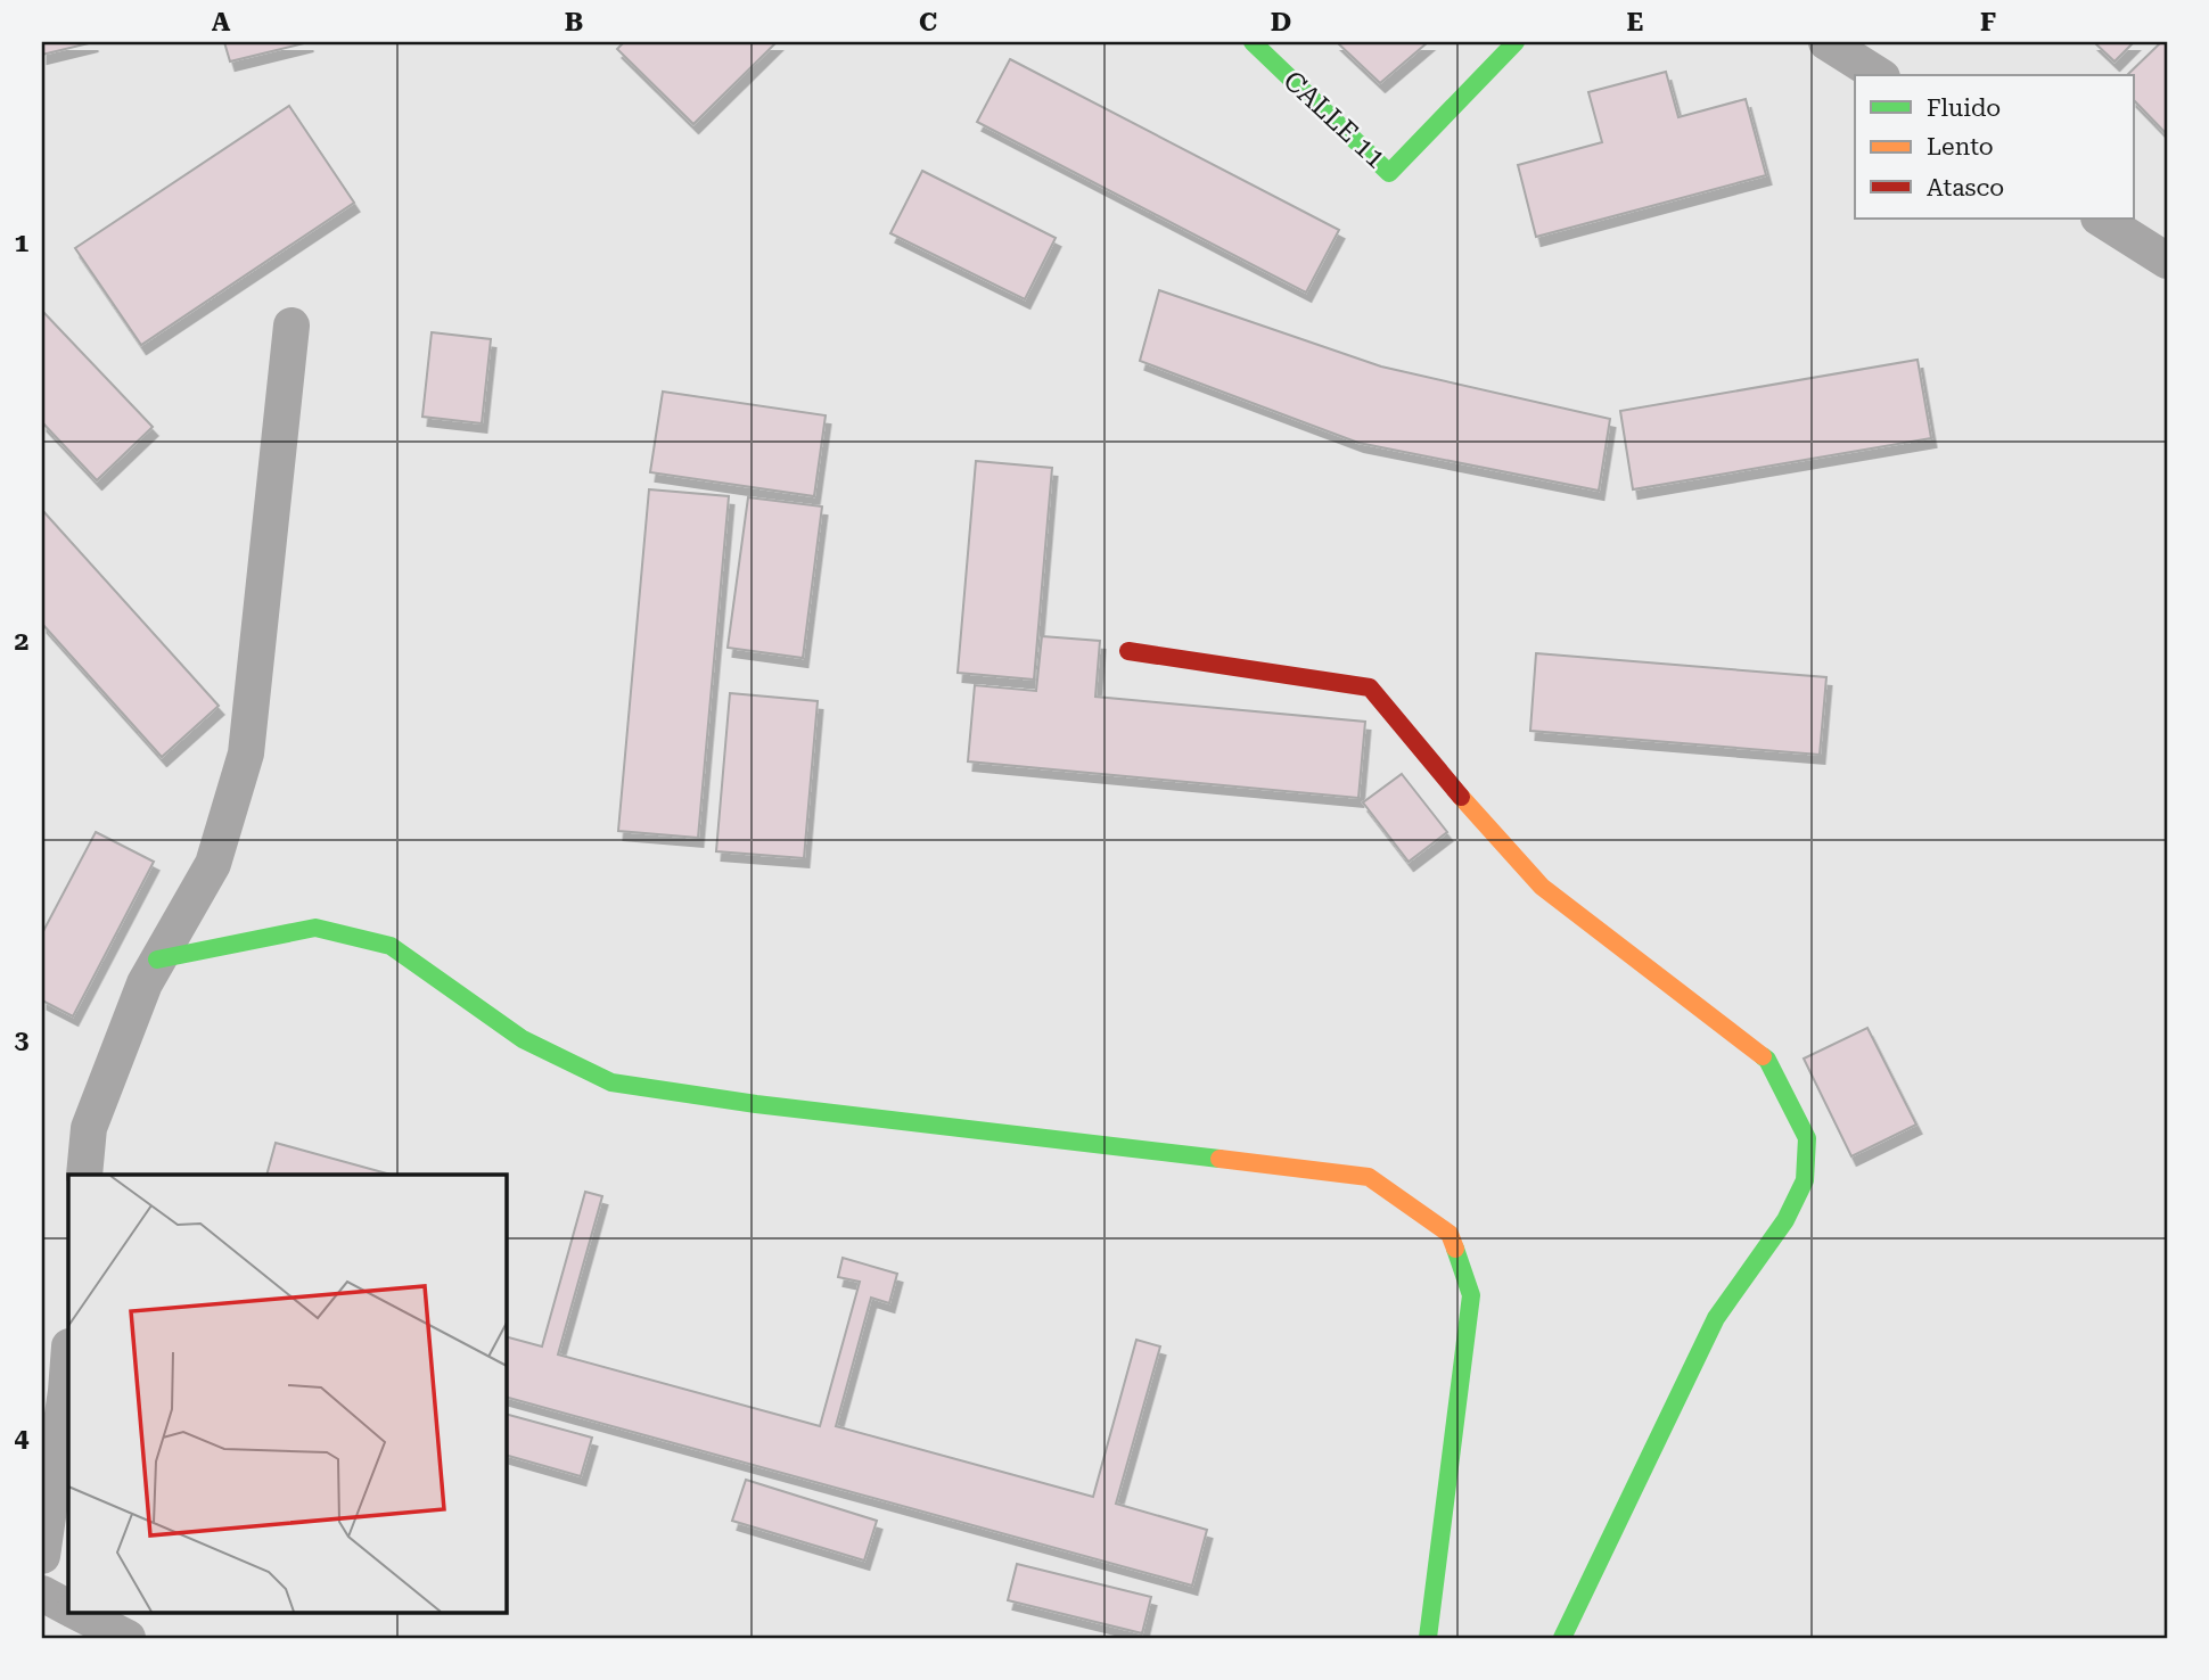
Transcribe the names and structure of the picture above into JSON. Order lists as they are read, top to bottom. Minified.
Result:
{"streets":{"street":["CALLE 11"]},"legend":["Fluido","Lento","Atasco"],"grid":{"columns":["A","B","C","D","E","F"],"rows":["1","2","3","4"]}}
